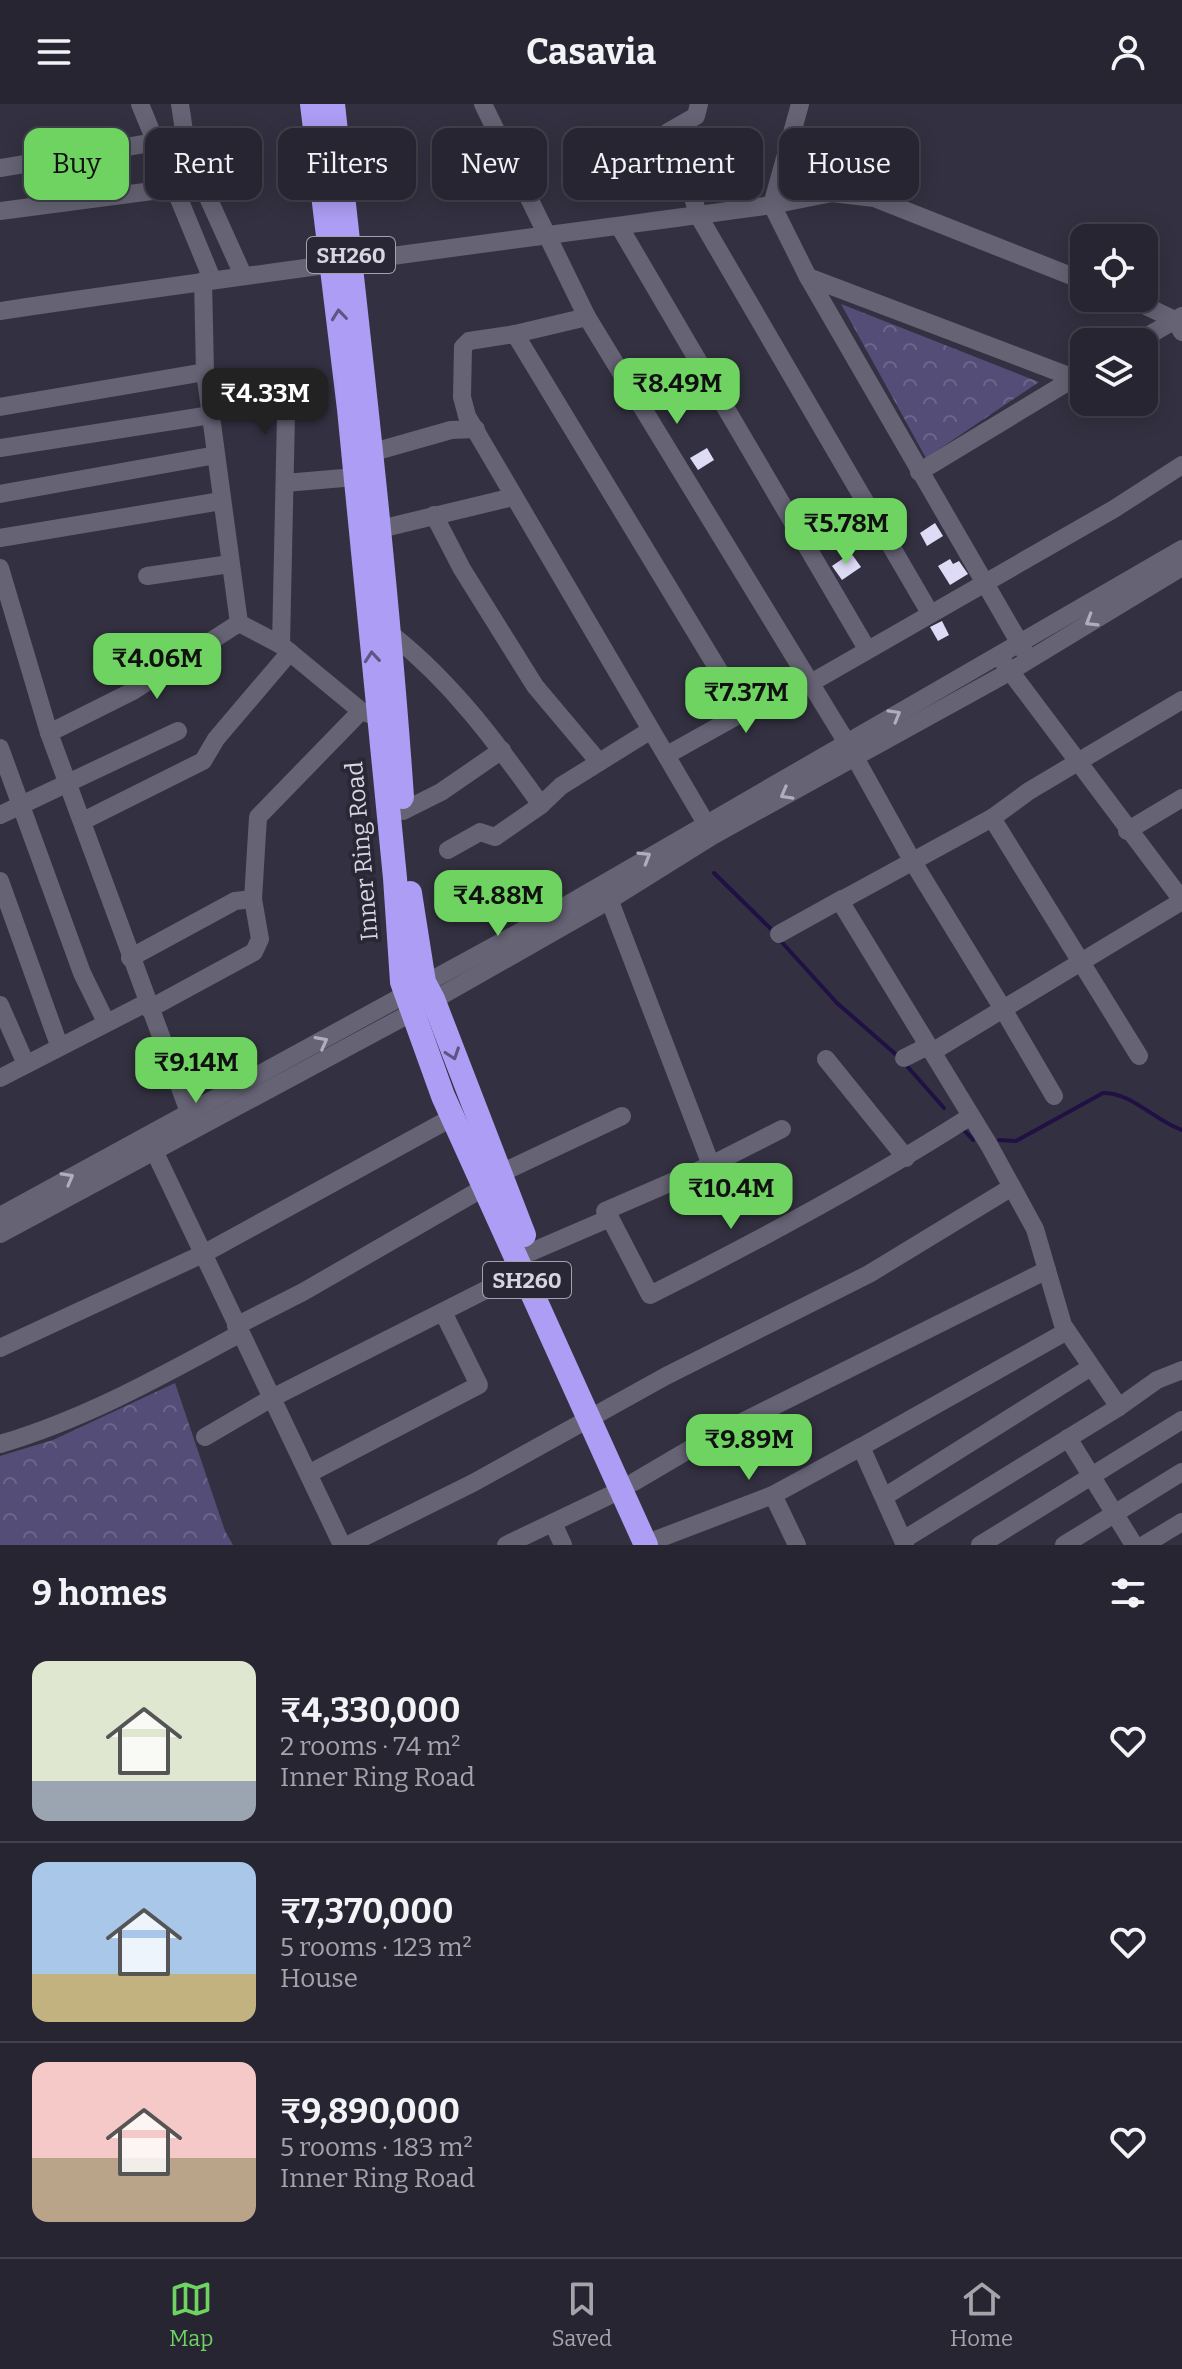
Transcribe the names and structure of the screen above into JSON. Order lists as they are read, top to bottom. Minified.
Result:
{"streets":{"highway":["SH260","Inner Ring Road"]},"page":{"header":"Casavia","chip":["Buy","Rent","Filters","New","Apartment","House"],"price":["₹8.49M","₹4.33M","₹5.78M","₹4.06M","₹7.37M","₹4.88M","₹9.14M","₹10.4M","₹9.89M"],"heading":"9 homes","list":[{"name":"₹4,330,000","note":"2 rooms · 74 m² · Inner Ring Road"},{"name":"₹7,370,000","note":"5 rooms · 123 m² · House"},{"name":"₹9,890,000","note":"5 rooms · 183 m² · Inner Ring Road"}],"tabs":["Map","Saved","Home"]}}
